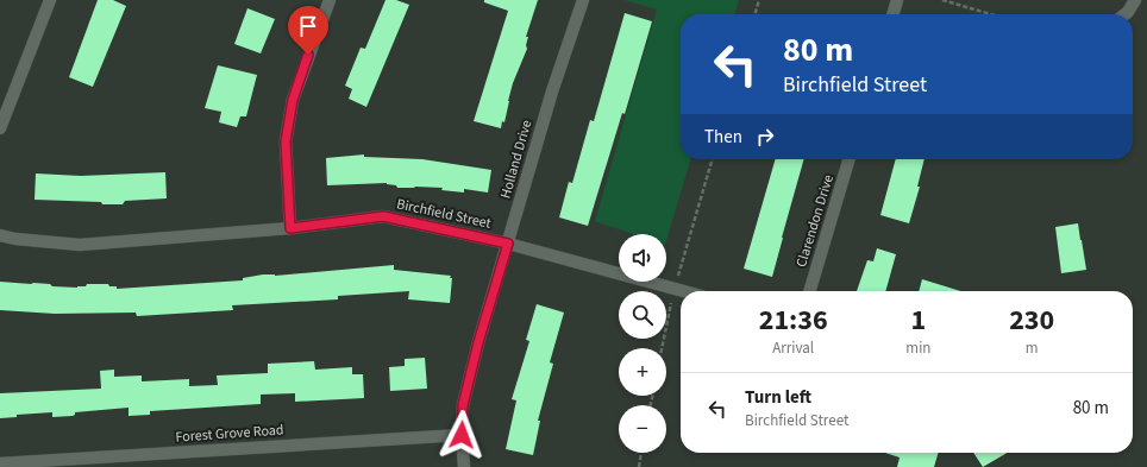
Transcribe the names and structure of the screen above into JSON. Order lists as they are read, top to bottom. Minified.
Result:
{"streets":{"street":["Holland Drive","Birchfield Street","Clarendon Drive","Forest Grove Road"]},"crossings":[["Holland Drive","Birchfield Street"],["Holland Drive","Forest Grove Road"]],"page":{"turn":["80 m","Birchfield Street"],"then":"Then","map_buttons":["+","−"],"eta":["21:36","Arrival","1","min","230","m"],"list":[{"name":"Turn left","note":"Birchfield Street","value":"80 m"}]}}
